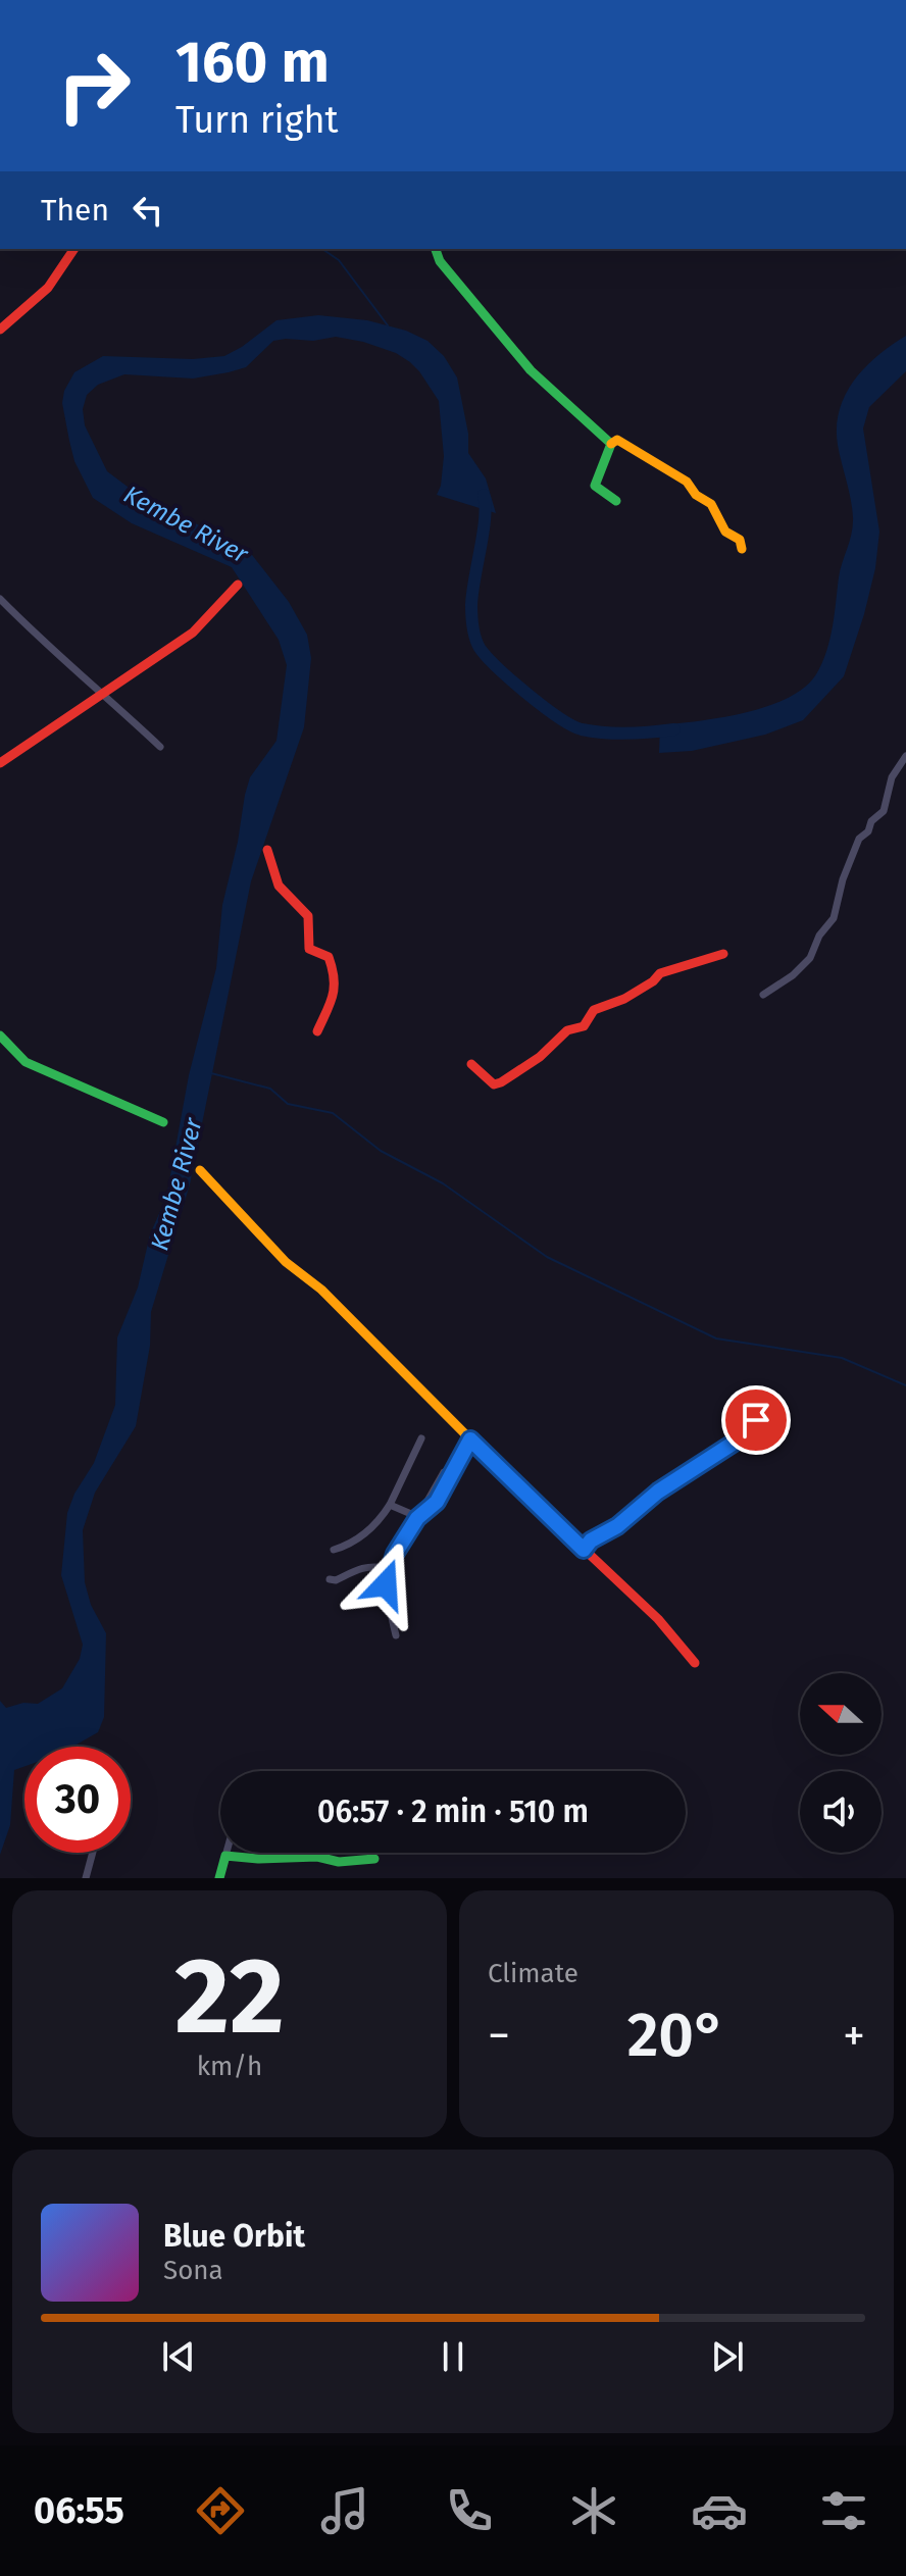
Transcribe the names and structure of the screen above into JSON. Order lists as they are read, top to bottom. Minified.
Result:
{"water":["Kembe River"],"north":"left","page":{"turn":["160 m","Turn right"],"then":"Then","limit":"30","trip":"06:57 · 2 min · 510 m","tile":[["22","km/h"],"Climate"],"heat":["−","20°","+"],"song":["Blue Orbit","Sona"],"tabs":"06:55"}}
